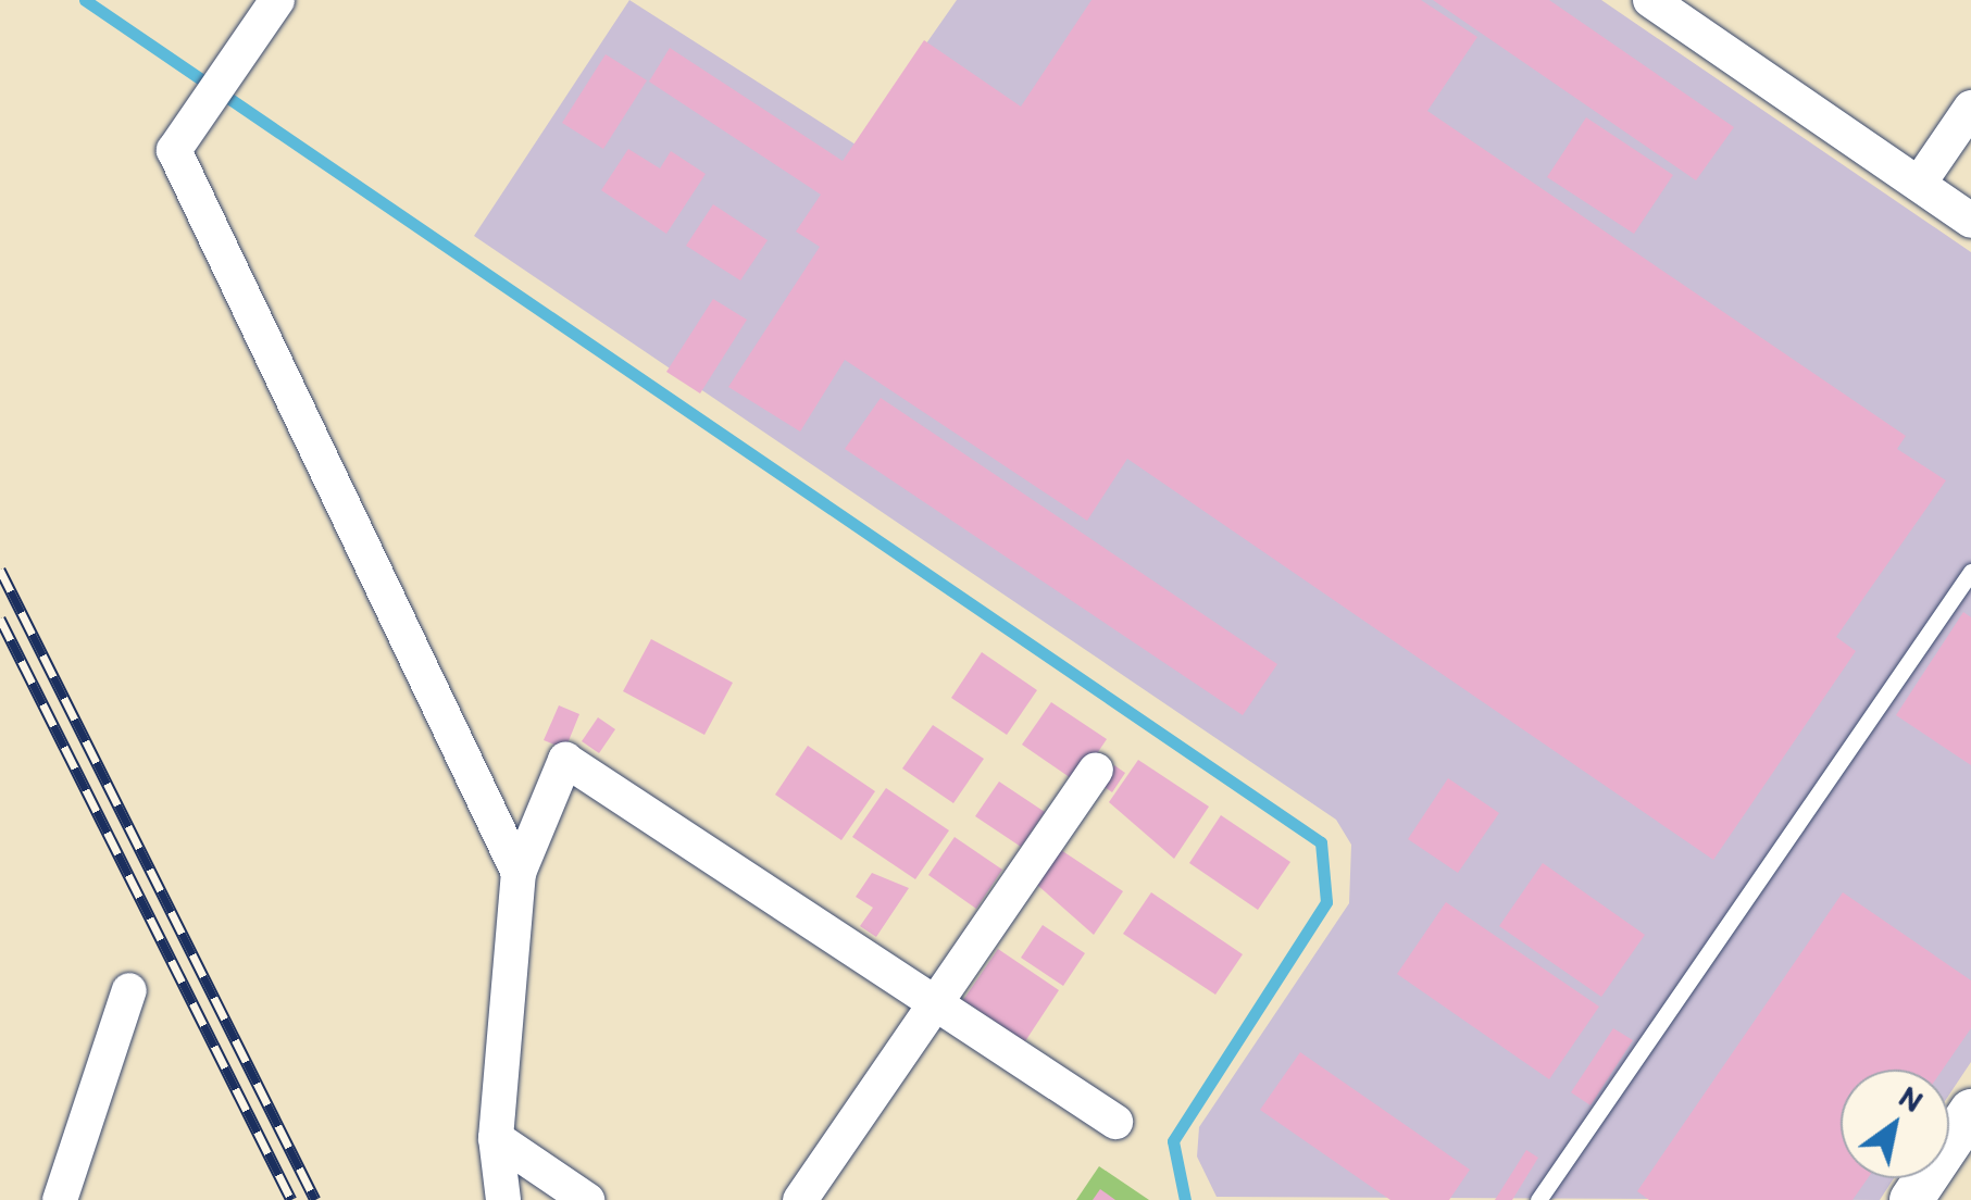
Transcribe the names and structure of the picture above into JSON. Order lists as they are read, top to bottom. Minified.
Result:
{"north":"top right"}
